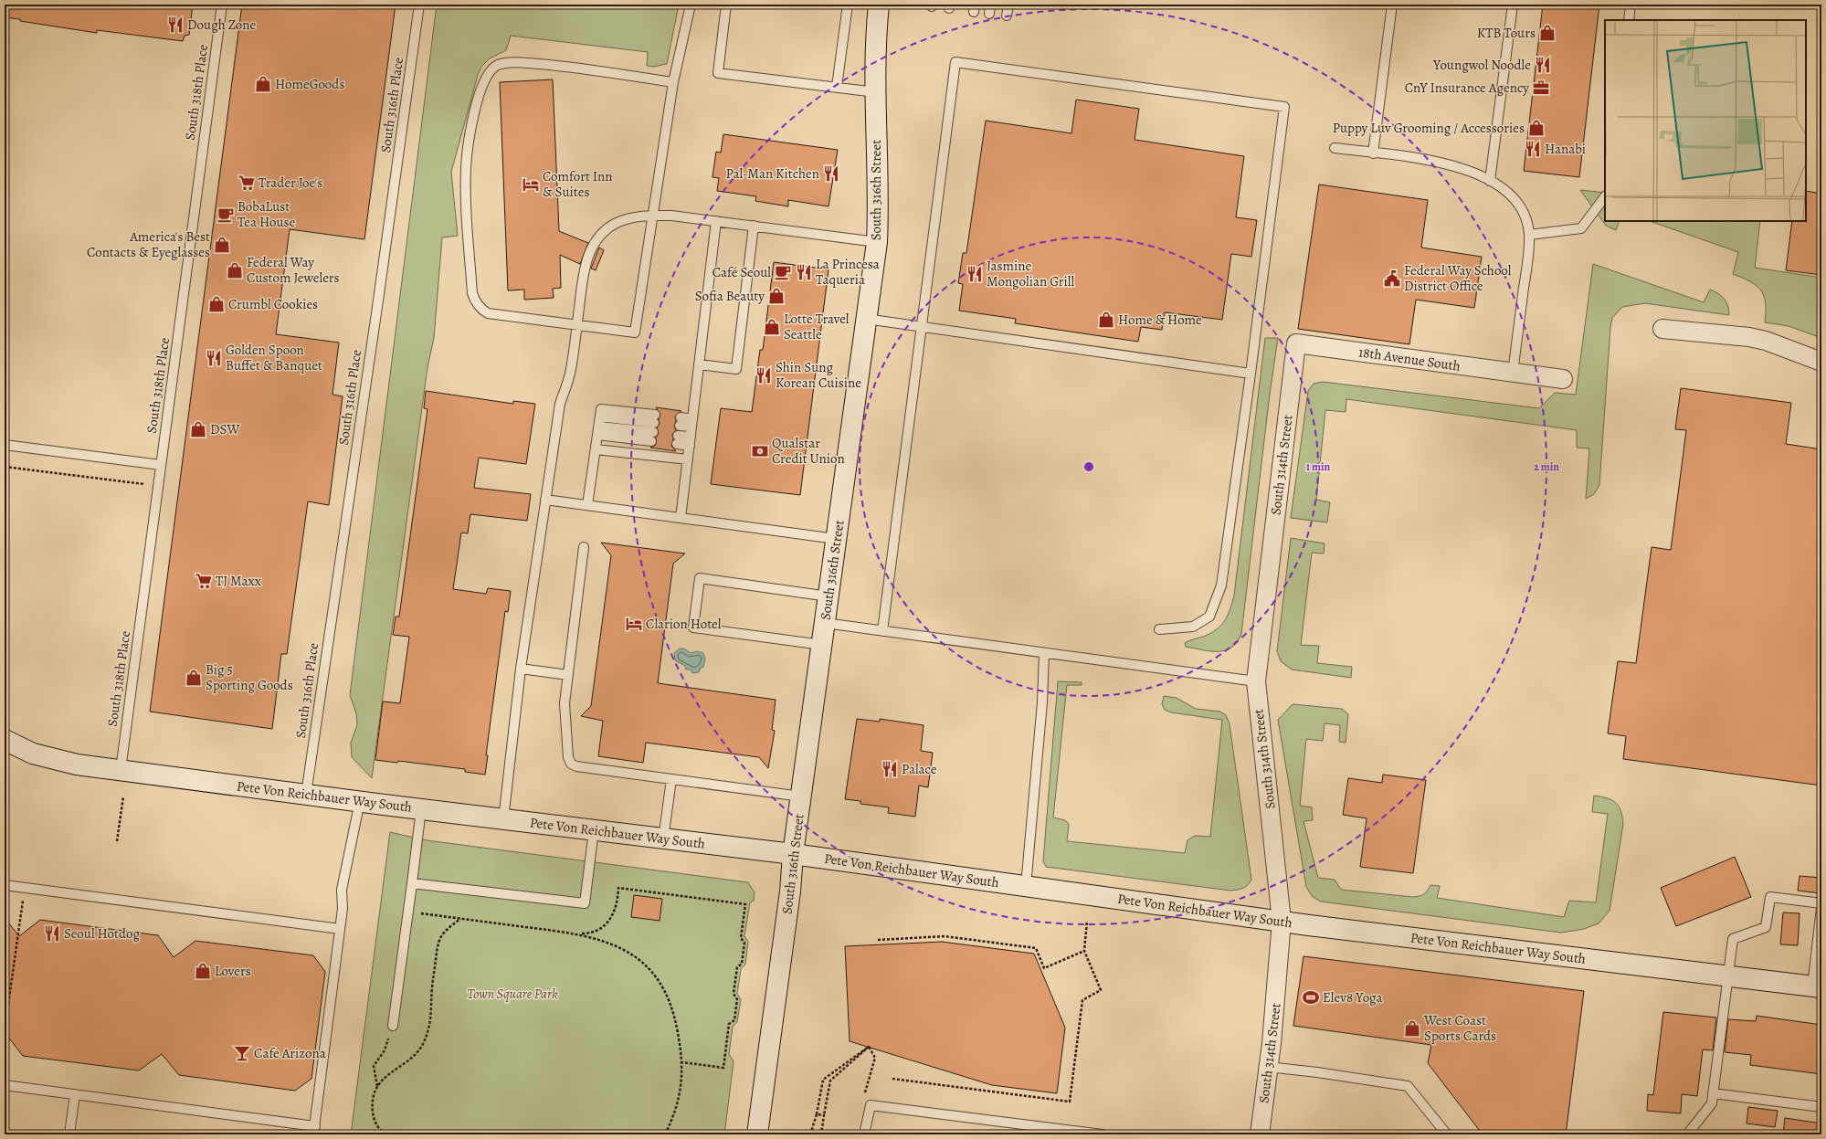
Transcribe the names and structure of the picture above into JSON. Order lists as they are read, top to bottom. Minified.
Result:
{"streets":{"street":["South 316th Street","18th Avenue South","South 314th Street","Pete Von Reichbauer Way South"],"lane":["South 318th Place","South 316th Place"]},"crossings":[["South 318th Place","Pete Von Reichbauer Way South"],["South 316th Place","Pete Von Reichbauer Way South"],["South 316th Street","Pete Von Reichbauer Way South"],["18th Avenue South","South 314th Street"],["South 314th Street","Pete Von Reichbauer Way South"]],"parks":["Town Square Park"],"places":{"restaurant":["Dough Zone","Youngwol Noodle","Hanabi","Pal-Man Kitchen","La Princesa Taqueria","Jasmine Mongolian Grill","Golden Spoon Buffet & Banquet","Shin Sung Korean Cuisine","Palace","Seoul Hotdog"],"shop":["KTB Tours","HomeGoods","Puppy Luv Grooming / Accessories","America's Best Contacts & Eyeglasses","Federal Way Custom Jewelers","Sofia Beauty","Crumbl Cookies","Home & Home","Lotte Travel Seattle","DSW","Big 5 Sporting Goods","Lovers","West Coast Sports Cards"],"office":["CnY Insurance Agency"],"supermarket":["Trader Joe's","TJ Maxx"],"hotel":["Comfort Inn & Suites","Clarion Hotel"],"cafe":["BobaLust Tea House","Café Seoul"],"public building":["Federal Way School District Office"],"bank":["Qualstar Credit Union"],"sports":["Elev8 Yoga"],"bar":["Cafe Arizona"]},"rings":["1 min","2 min"]}
